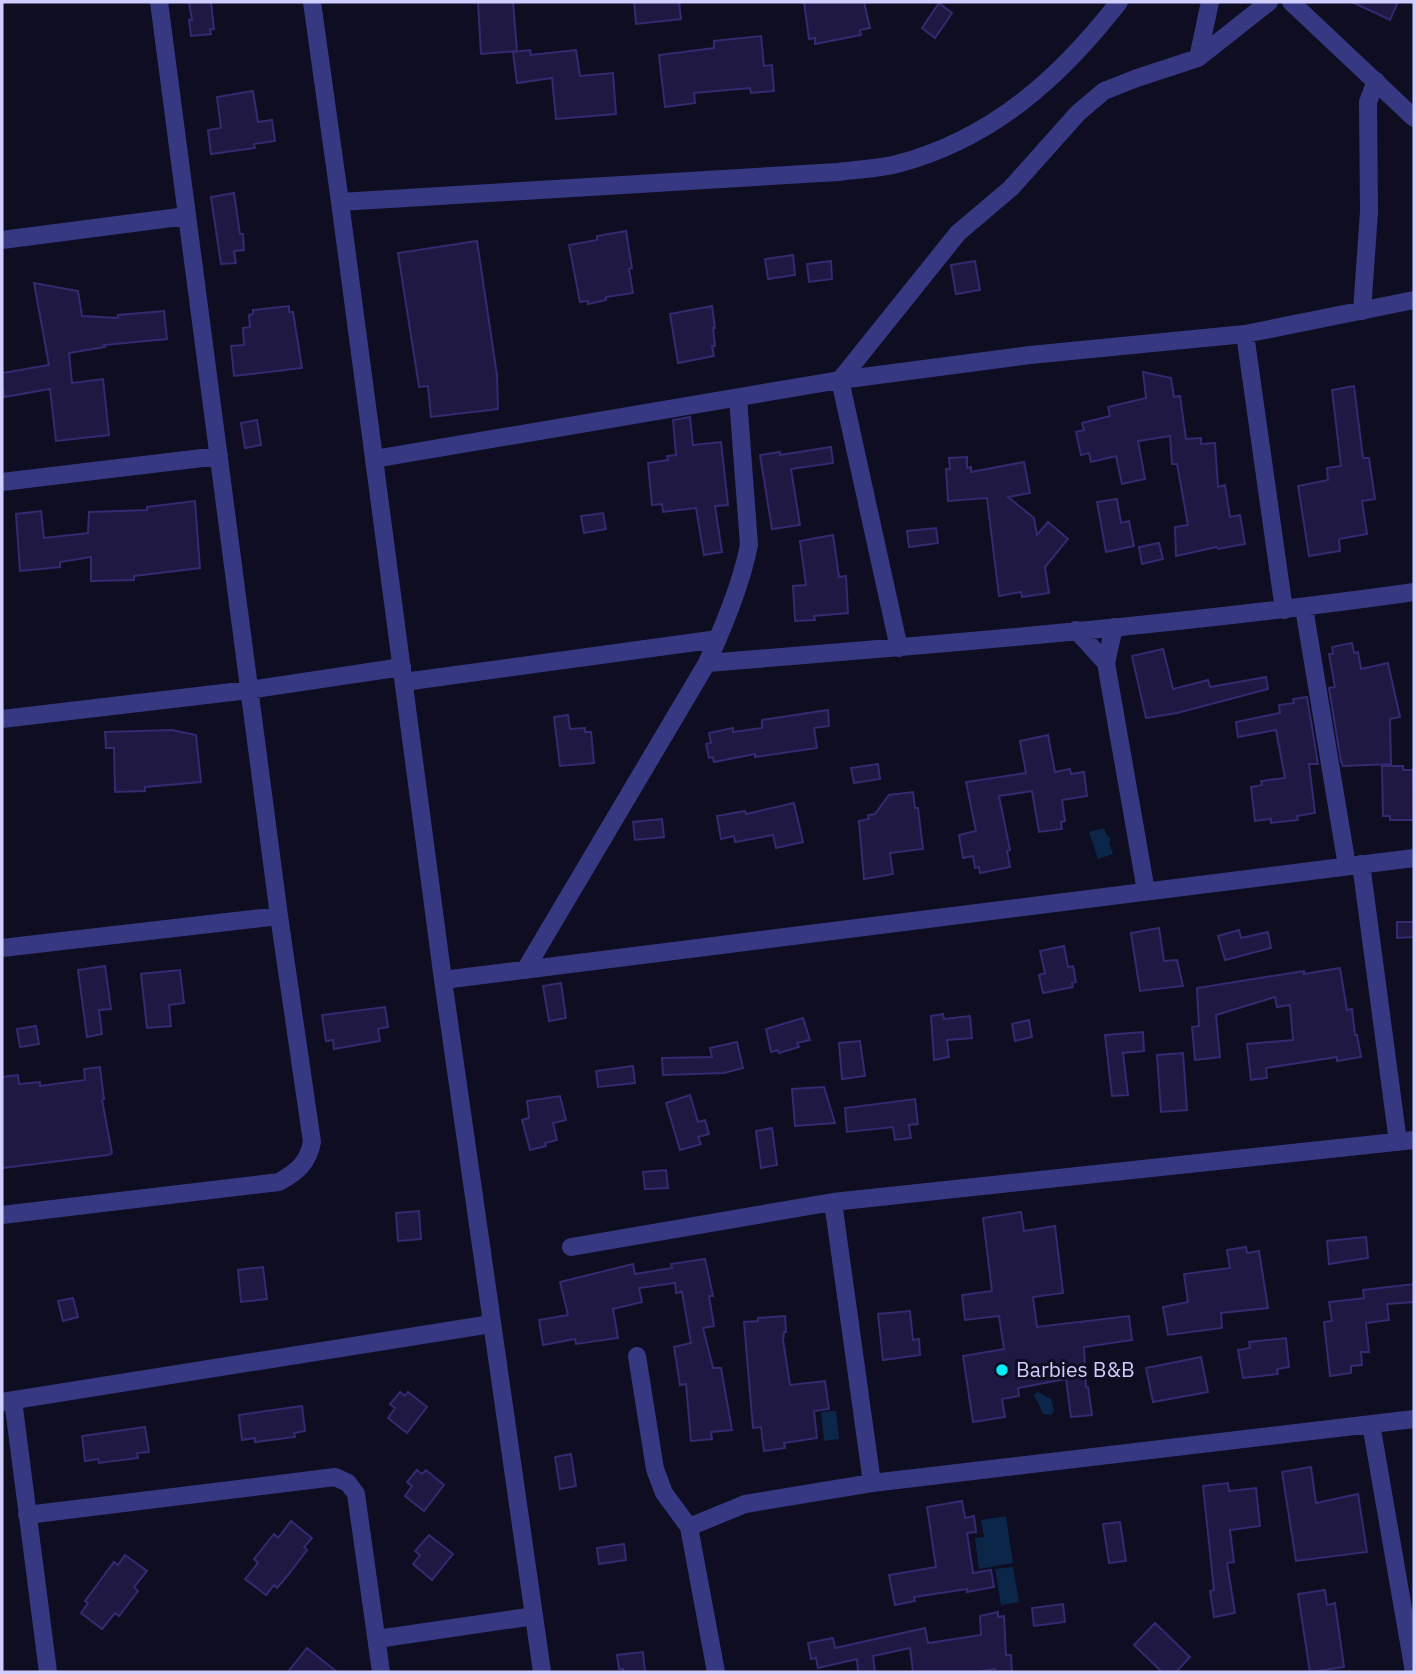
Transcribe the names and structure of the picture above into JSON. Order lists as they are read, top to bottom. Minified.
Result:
{"places":["Barbies B&B"]}
